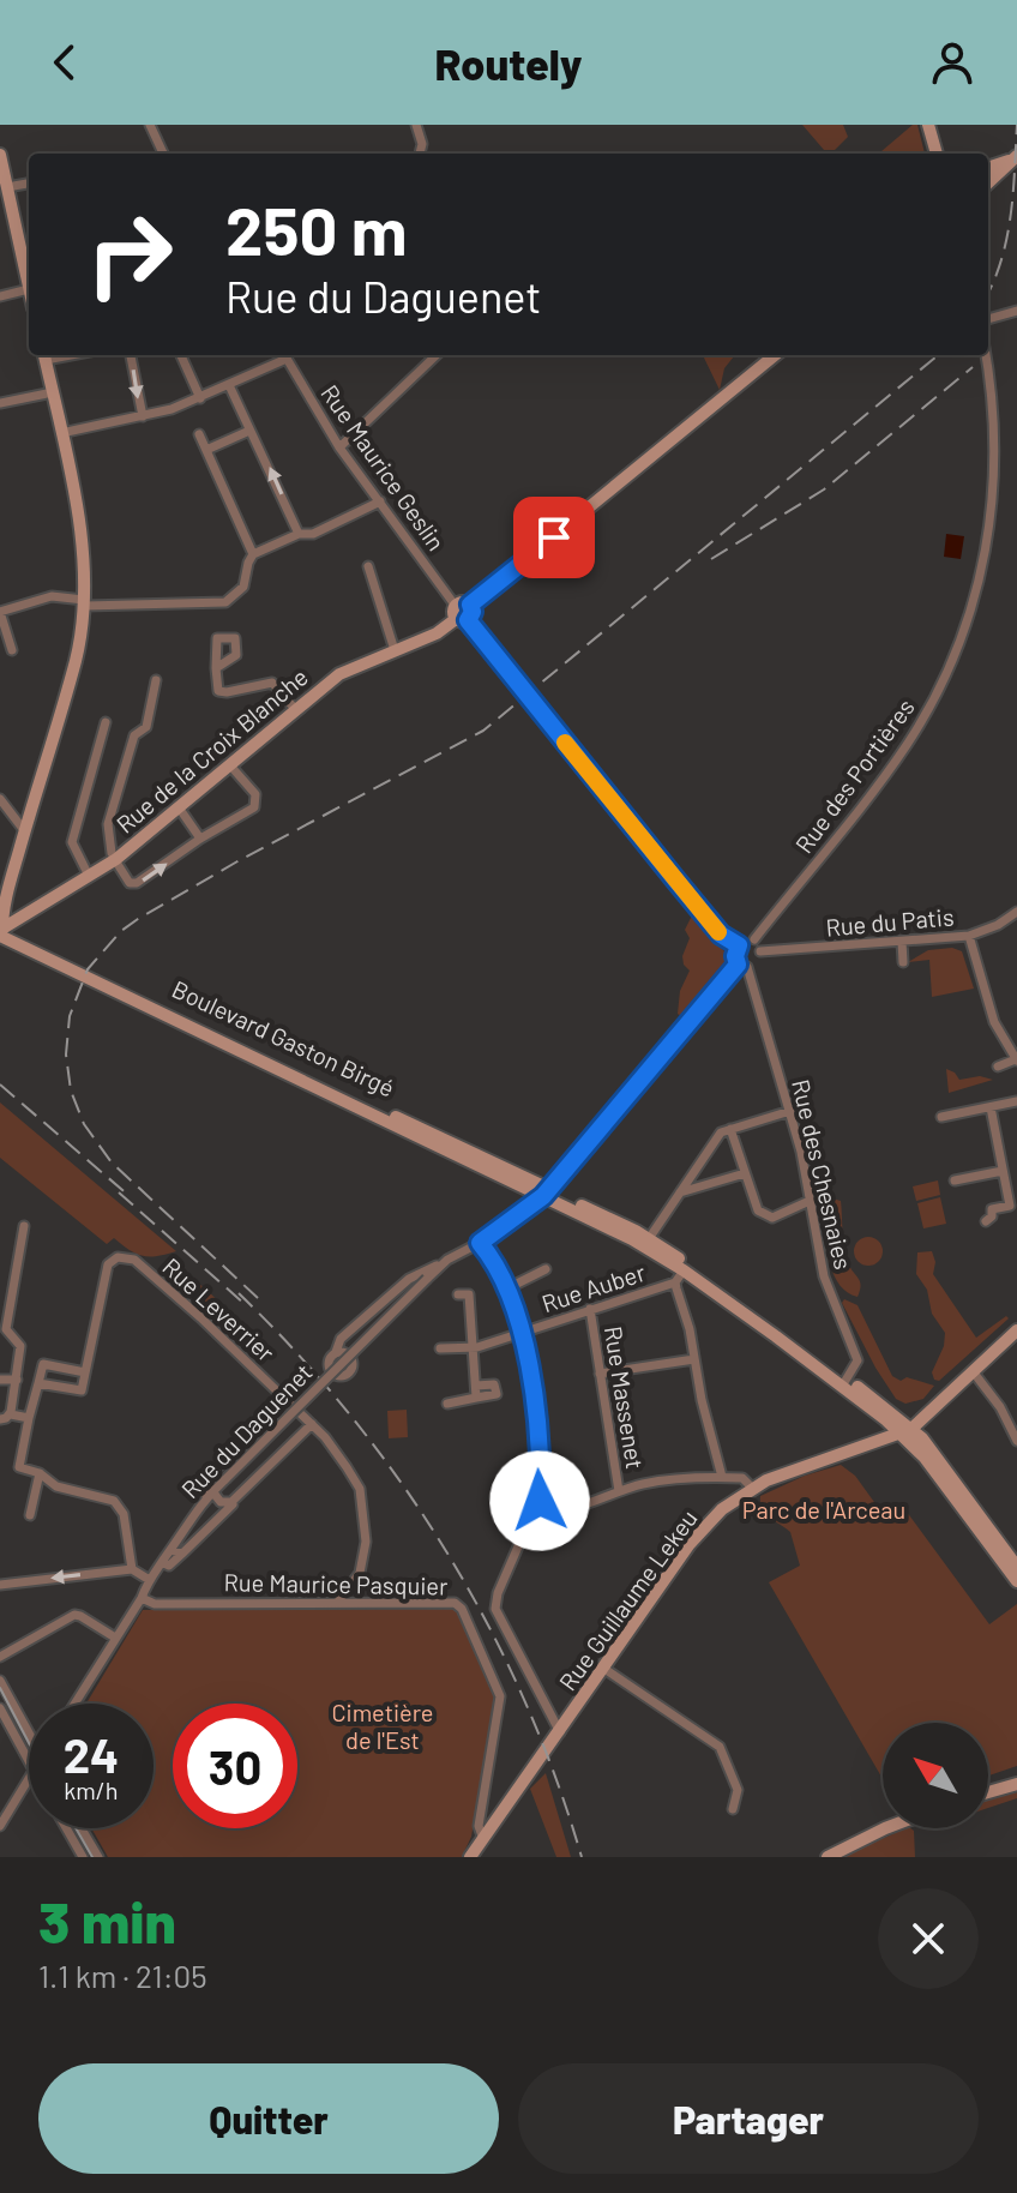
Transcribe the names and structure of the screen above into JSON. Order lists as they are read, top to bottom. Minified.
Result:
{"streets":{"street":["Rue Maurice Geslin","Rue de la Croix Blanche","Rue des Portières","Rue du Patis","Boulevard Gaston Birgé","Rue des Chesnaies","Rue Auber","Rue Leverrier","Rue Massenet","Rue du Daguenet","Rue Maurice Pasquier","Rue Guillaume Lekeu"]},"crossings":[["Rue Maurice Geslin","Rue de la Croix Blanche"],["Rue Maurice Geslin","Rue des Portières"],["Rue Maurice Geslin","Rue du Patis"],["Rue Maurice Geslin","Rue des Chesnaies"],["Rue Maurice Geslin","Rue du Daguenet"],["Rue de la Croix Blanche","Boulevard Gaston Birgé"],["Rue des Portières","Rue du Patis"],["Rue des Portières","Rue des Chesnaies"],["Rue des Portières","Rue du Daguenet"],["Rue du Patis","Rue des Chesnaies"],["Rue du Patis","Rue du Daguenet"],["Boulevard Gaston Birgé","Rue des Chesnaies"],["Boulevard Gaston Birgé","Rue du Daguenet"],["Boulevard Gaston Birgé","Rue Guillaume Lekeu"],["Rue des Chesnaies","Rue du Daguenet"],["Rue Auber","Rue Massenet"],["Rue Leverrier","Rue Maurice Pasquier"],["Rue du Daguenet","Rue Maurice Pasquier"],["Rue Maurice Pasquier","Rue Guillaume Lekeu"]],"parks":["Parc de l'Arceau","Cimetière de l'Est"],"north":"top left","page":{"header":"Routely","turn":["250 m","Rue du Daguenet"],"speed":"24 km/h","limit":"30","heading":["3 min","1.1 km · 21:05"],"buttons":["Quitter","Partager"]}}
